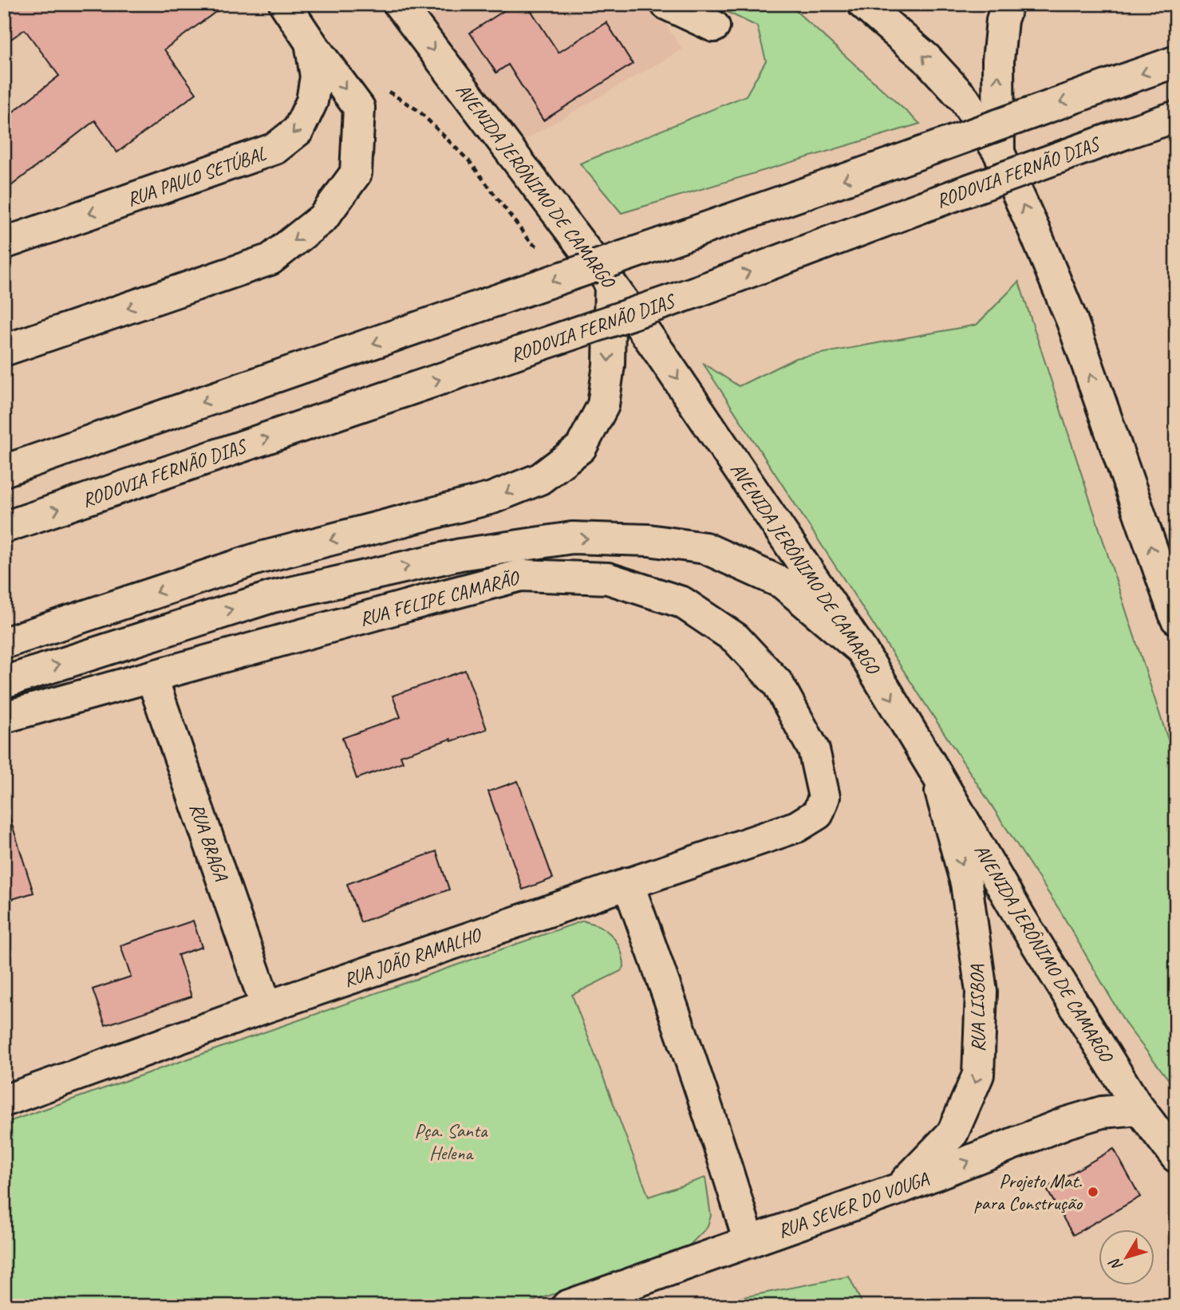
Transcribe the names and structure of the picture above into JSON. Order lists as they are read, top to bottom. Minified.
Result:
{"streets":{"main road":["RODOVIA FERNÃO DIAS","RUA PAULO SETÚBAL","AVENIDA JERÔNIMO DE CAMARGO","RUA FELIPE CAMARÃO","RUA BRAGA","RUA JOÃO RAMALHO","RUA LISBOA","RUA SEVER DO VOUGA"]},"crossings":[["AVENIDA JERÔNIMO DE CAMARGO","RUA LISBOA"],["AVENIDA JERÔNIMO DE CAMARGO","RUA SEVER DO VOUGA"],["RUA FELIPE CAMARÃO","RUA BRAGA"],["RUA FELIPE CAMARÃO","RUA JOÃO RAMALHO"],["RUA BRAGA","RUA JOÃO RAMALHO"],["RUA LISBOA","RUA SEVER DO VOUGA"]],"one_way":["AVENIDA JERÔNIMO DE CAMARGO","RUA LISBOA","RUA SEVER DO VOUGA"],"parks":["Pça. Santa Helena"],"places":["Projeto Mat. para Construção"],"north":"bottom left"}
